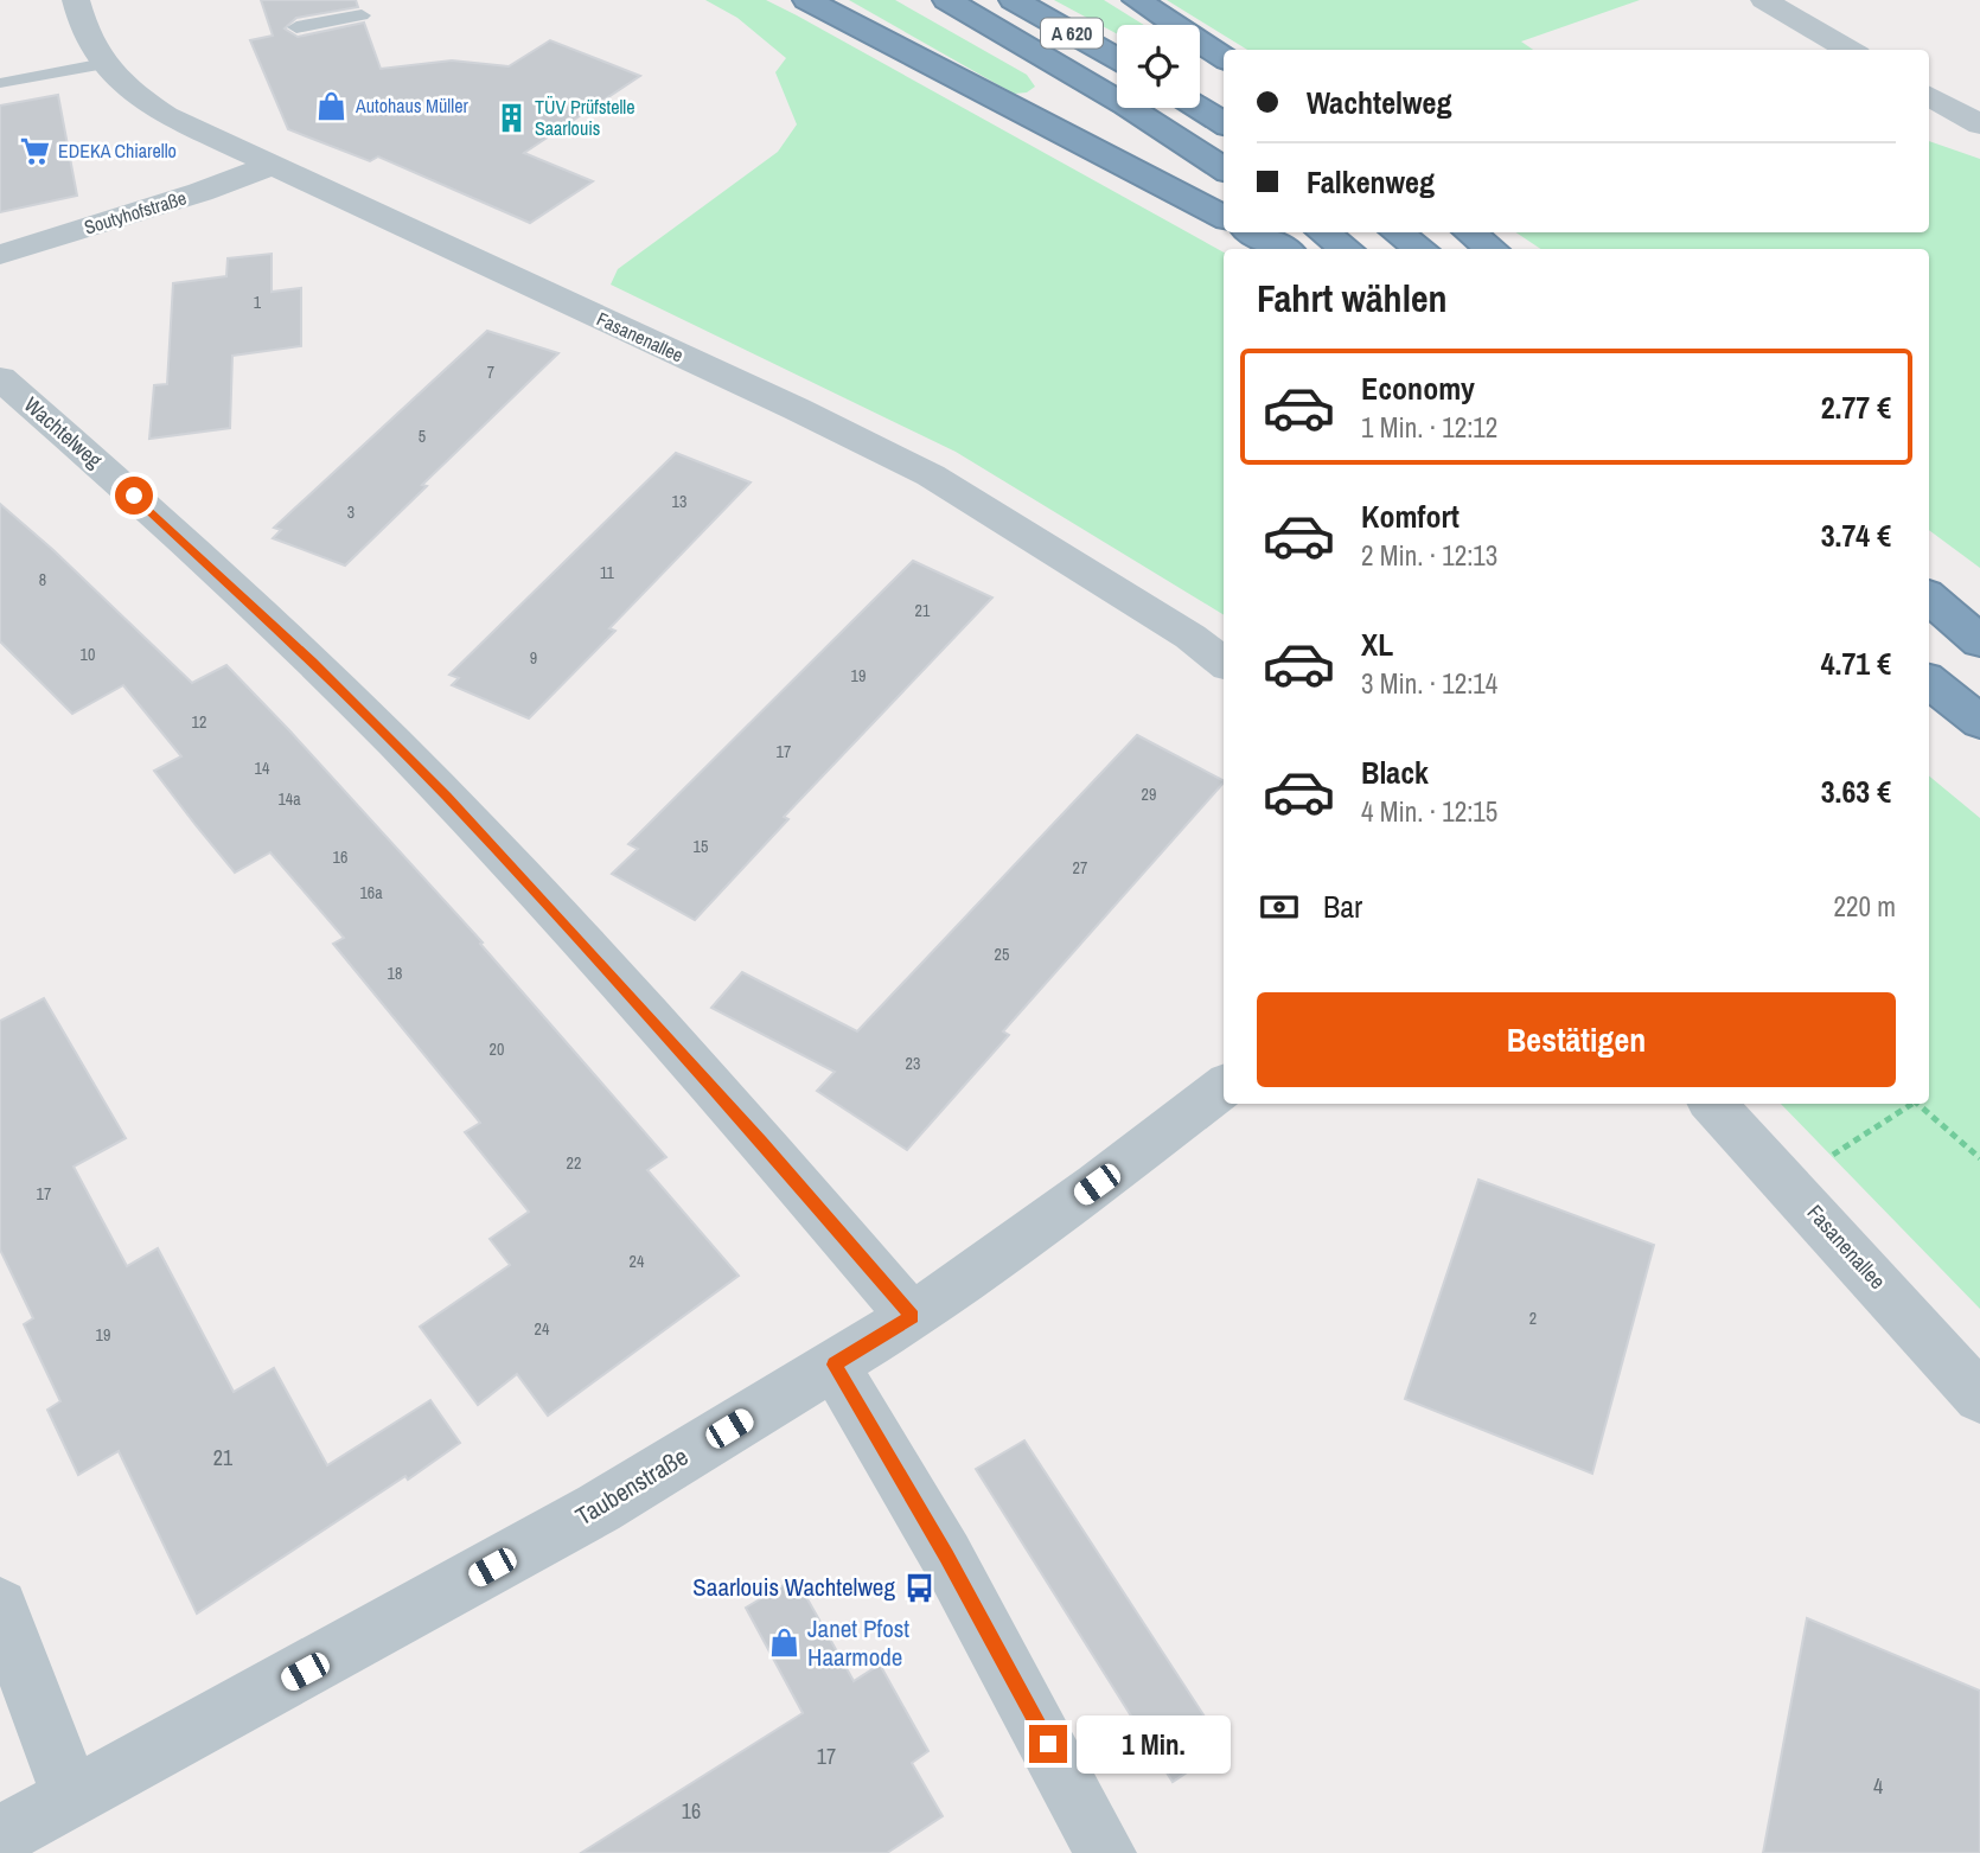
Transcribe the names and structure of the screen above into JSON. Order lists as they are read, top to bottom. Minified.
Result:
{"streets":{"highway":["A 620"],"street":["Soutyhofstraße","Fasanenallee","Wachtelweg","Taubenstraße"]},"crossings":[["Soutyhofstraße","Fasanenallee"],["Wachtelweg","Taubenstraße"]],"places":{"shop":["Autohaus Müller","Janet Pfost Haarmode"],"building":["TÜV Prüfstelle Saarlouis"],"supermarket":["EDEKA Chiarello"],"bus stop":["Saarlouis Wachtelweg"]},"house_numbers":["1","7","5","13","3","11","8","21","10","9","19","12","17","14","29","14a","15","16","27","16a","25","18","20","23","22","17","24","2","24","19","21","17","4","16"],"page":{"banner":["Wachtelweg","Falkenweg"],"heading":"Fahrt wählen","list":[{"name":"Economy","note":"1 Min. · 12:12","value":"2.77 €"},{"name":"Komfort","note":"2 Min. · 12:13","value":"3.74 €"},{"name":"XL","note":"3 Min. · 12:14","value":"4.71 €"},{"name":"Black","note":"4 Min. · 12:15","value":"3.63 €"}],"pay":["Bar","220 m"],"buttons":"Bestätigen","bubble":"1 Min."}}
